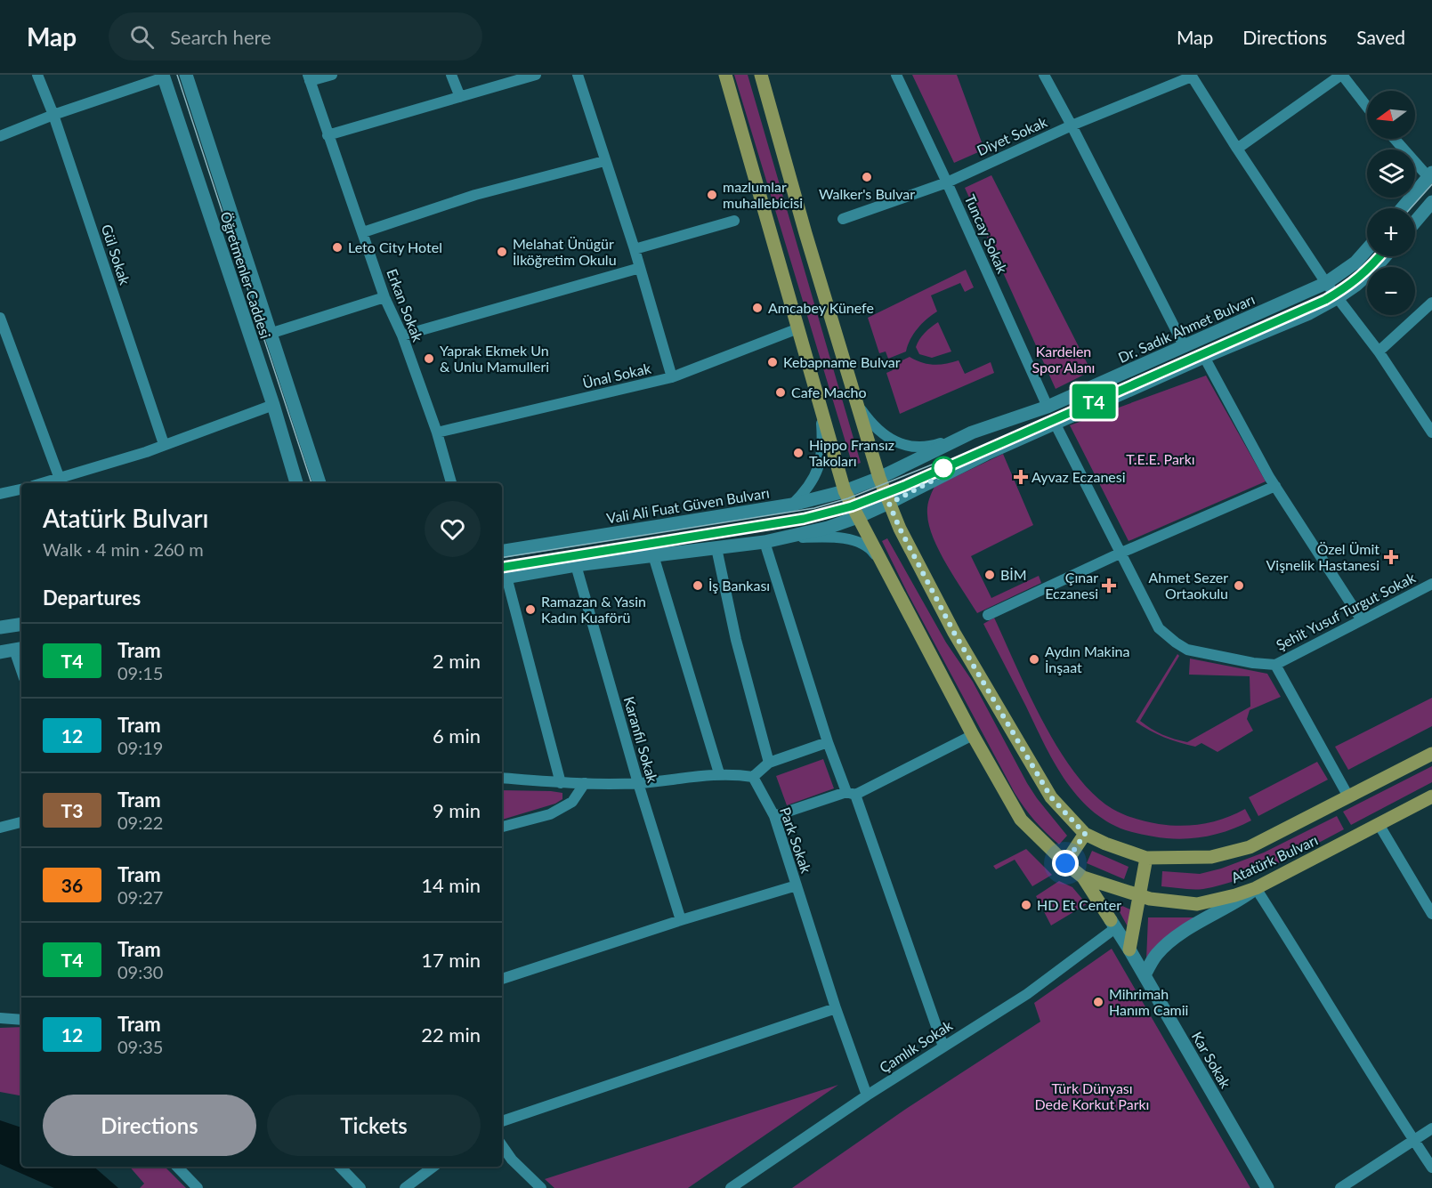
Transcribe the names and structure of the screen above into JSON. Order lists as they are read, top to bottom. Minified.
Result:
{"streets":{"main road":["Öğretmenler Caddesi","Dr. Sadık Ahmet Bulvarı","Vali Ali Fuat Güven Bulvarı","Atatürk Bulvarı","Kar Sokak"],"street":["Diyet Sokak","Tuncay Sokak","Gül Sokak","Erkan Sokak","Ünal Sokak","Şehit Yusuf Turgut Sokak","Karanfil Sokak","Park Sokak","Çamlık Sokak"]},"crossings":[["Diyet Sokak","Tuncay Sokak"],["Tuncay Sokak","Dr. Sadık Ahmet Bulvarı"],["Erkan Sokak","Ünal Sokak"],["Dr. Sadık Ahmet Bulvarı","Vali Ali Fuat Güven Bulvarı"],["Dr. Sadık Ahmet Bulvarı","Atatürk Bulvarı"],["Ünal Sokak","Atatürk Bulvarı"],["Vali Ali Fuat Güven Bulvarı","Atatürk Bulvarı"],["Park Sokak","Çamlık Sokak"],["Çamlık Sokak","Kar Sokak"]],"parks":["Kardelen Spor Alanı","T.E.E. Parkı","Türk Dünyası Dede Korkut Parkı"],"places":{"other":["Walker's Bulvar","mazlumlar muhallebicisi","Leto City Hotel","Melahat Ünügür İlköğretim Okulu","Amcabey Künefe","Yaprak Ekmek Un & Unlu Mamulleri","Kebapname Bulvar","Cafe Macho","Hippo Fransız Takoları","BİM","İş Bankası","Ahmet Sezer Ortaokulu","Ramazan & Yasin Kadın Kuaförü","Aydın Makina İnşaat","HD Et Center","Mihrimah Hanım Camii"],"health":["Ayvaz Eczanesi","Özel Ümit Vişnelik Hastanesi","Çınar Eczanesi"]},"lines":["tram line T4"],"north":"left","page":{"header":"Map","search":"Search here","nav":["Map","Directions","Saved"],"on_map":"T4","map_buttons":["+","−"],"heading":[["Atatürk Bulvarı","Walk · 4 min · 260 m"],"Departures"],"list":[{"mark":"T4","name":"Tram","note":"09:15","value":"2 min"},{"mark":"12","name":"Tram","note":"09:19","value":"6 min"},{"mark":"T3","name":"Tram","note":"09:22","value":"9 min"},{"mark":"36","name":"Tram","note":"09:27","value":"14 min"},{"mark":"T4","name":"Tram","note":"09:30","value":"17 min"},{"mark":"12","name":"Tram","note":"09:35","value":"22 min"}],"buttons":["Directions","Tickets"]}}
